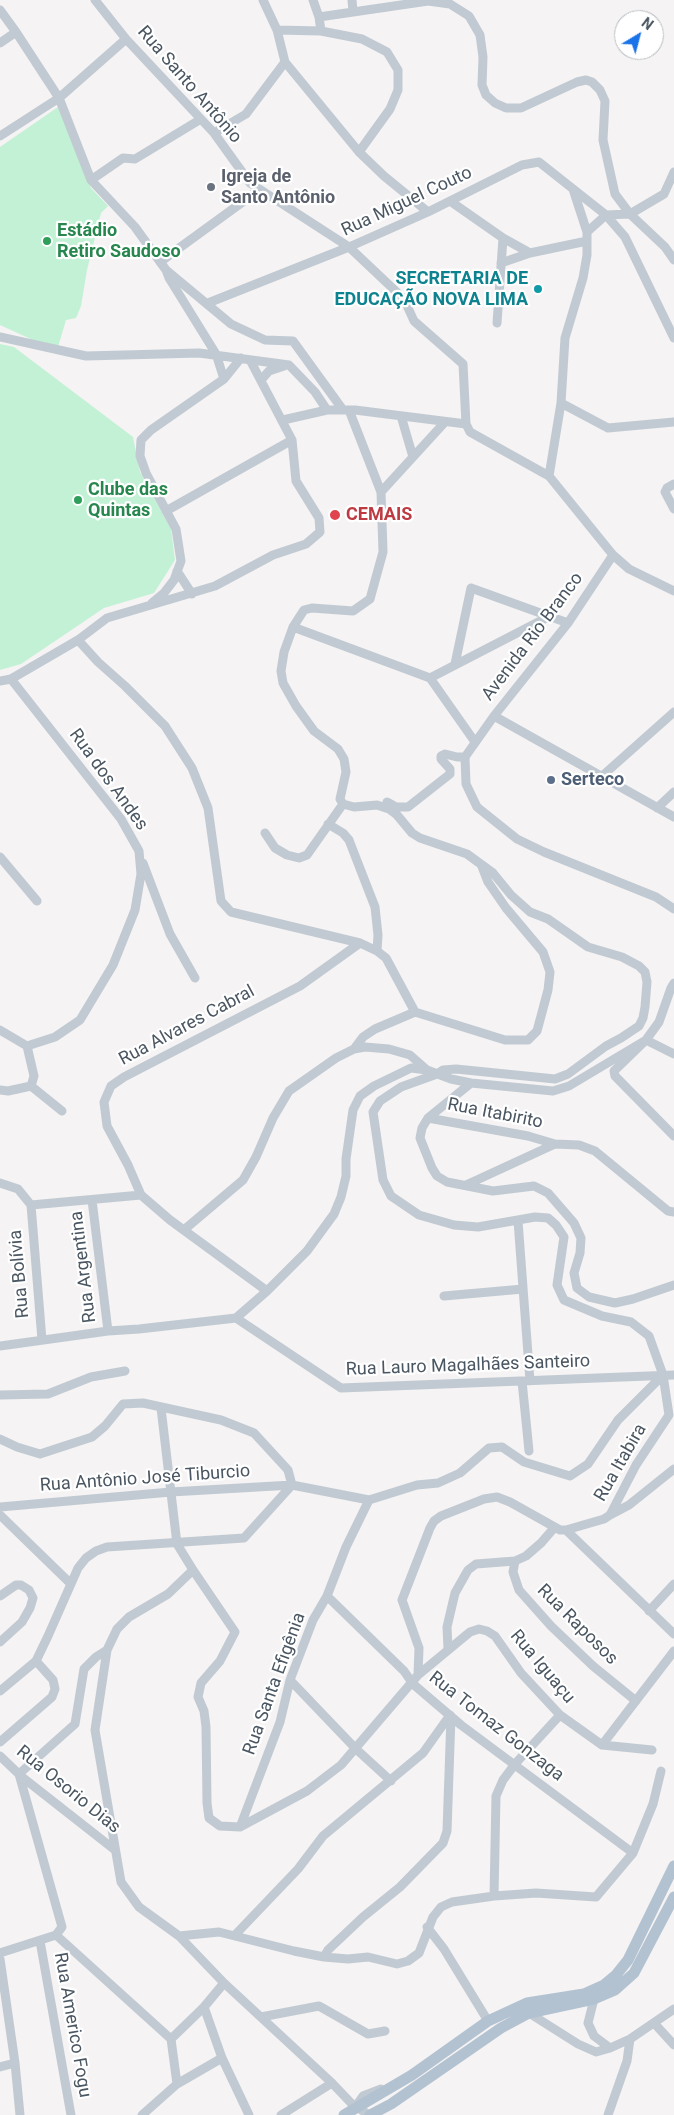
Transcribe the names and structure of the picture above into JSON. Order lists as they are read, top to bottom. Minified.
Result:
{"streets":{"street":["Rua Santo Antônio","Rua Miguel Couto","Avenida Rio Branco","Rua dos Andes","Rua Alvares Cabral","Rua Itabirito","Rua Argentina","Rua Bolívia","Rua Lauro Magalhães Santeiro","Rua Itabira","Rua Antônio José Tiburcio","Rua Raposos","Rua Iguaçu","Rua Santa Efigênia","Rua Tomaz Gonzaga","Rua Osorio Dias","Rua Americo Fogu"]},"crossings":[["Rua Santo Antônio","Rua Miguel Couto"],["Rua Lauro Magalhães Santeiro","Rua Itabira"],["Rua Itabira","Rua Iguaçu"],["Rua Antônio José Tiburcio","Rua Santa Efigênia"],["Rua Iguaçu","Rua Santa Efigênia"],["Rua Iguaçu","Rua Tomaz Gonzaga"],["Rua Santa Efigênia","Rua Tomaz Gonzaga"]],"places":["Igreja de Santo Antônio","Estádio Retiro Saudoso","SECRETARIA DE EDUCAÇÃO NOVA LIMA","Clube das Quintas","CEMAIS","Serteco"],"north":"top right"}
